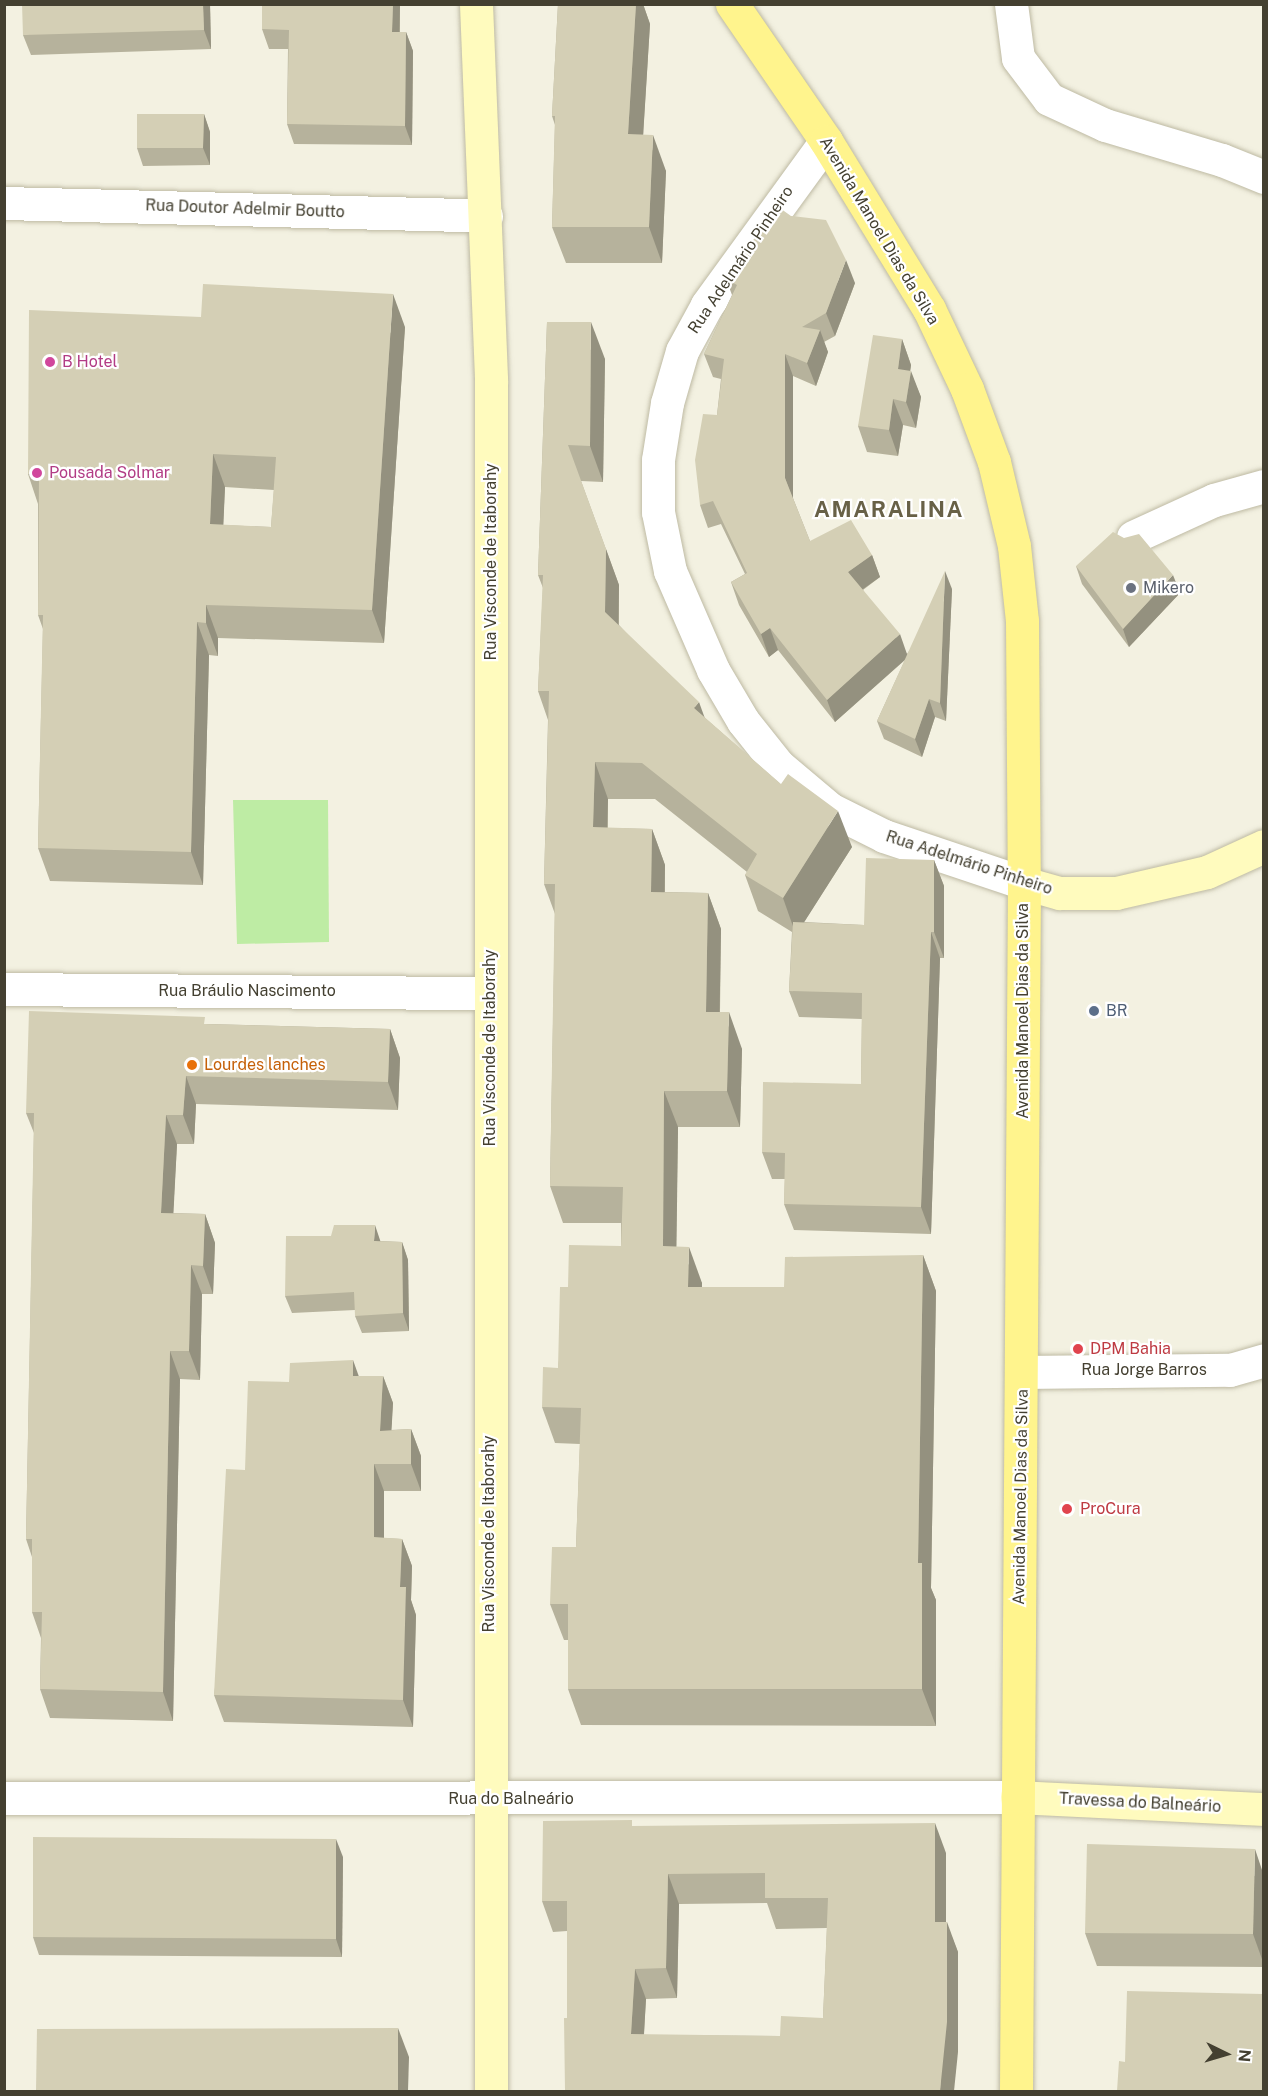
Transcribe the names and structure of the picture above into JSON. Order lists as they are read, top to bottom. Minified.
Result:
{"streets":{"main road":["Avenida Manoel Dias da Silva"],"street":["Rua Doutor Adelmir Boutto","Rua Adelmário Pinheiro","Rua Visconde de Itaborahy","Rua Bráulio Nascimento","Rua Jorge Barros","Rua do Balneário","Travessa do Balneário"]},"crossings":[["Rua Doutor Adelmir Boutto","Rua Visconde de Itaborahy"],["Avenida Manoel Dias da Silva","Rua Adelmário Pinheiro"],["Avenida Manoel Dias da Silva","Rua Jorge Barros"],["Avenida Manoel Dias da Silva","Rua do Balneário"],["Avenida Manoel Dias da Silva","Travessa do Balneário"],["Rua Visconde de Itaborahy","Rua Bráulio Nascimento"],["Rua Visconde de Itaborahy","Rua do Balneário"],["Rua do Balneário","Travessa do Balneário"]],"districts":["AMARALINA"],"places":["B Hotel","Pousada Solmar","Mikero","BR","Lourdes lanches","DPM Bahia","ProCura"],"north":"right"}
